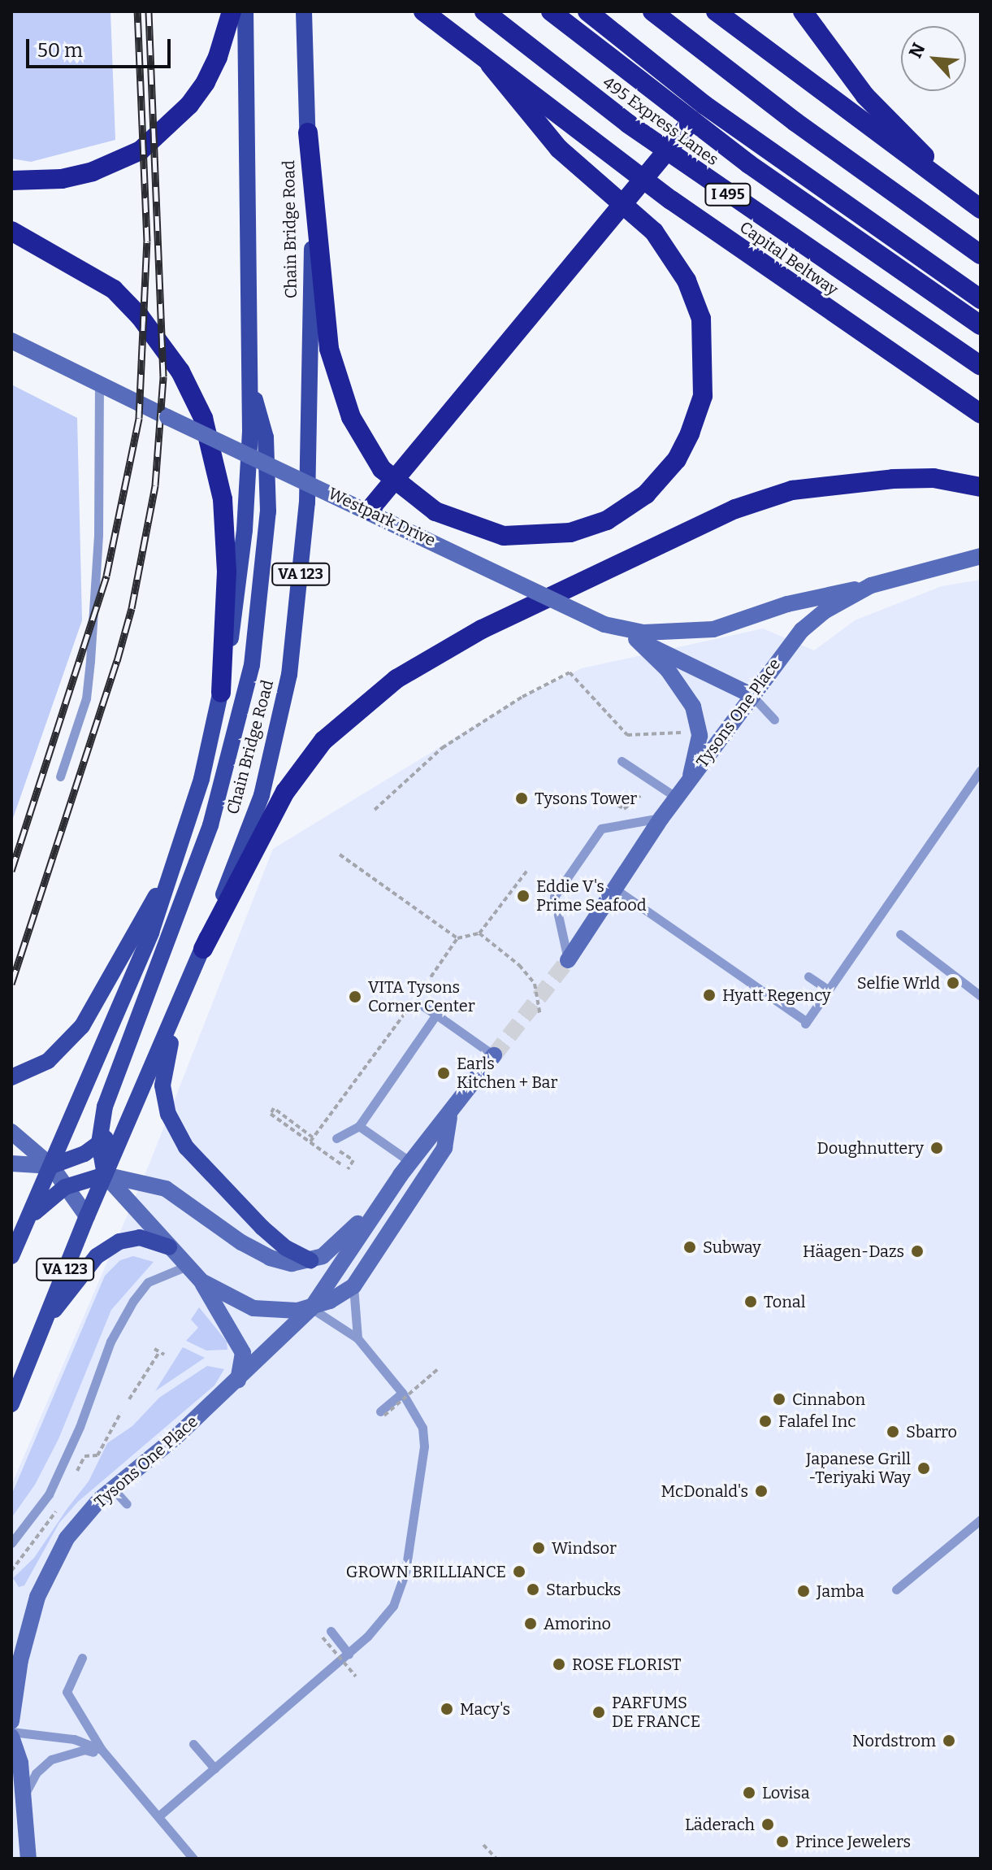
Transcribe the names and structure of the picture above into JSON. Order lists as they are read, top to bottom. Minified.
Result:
{"streets":{"highway":["495 Express Lanes","I 495","Capital Beltway"],"main road":["Chain Bridge Road","VA 123"],"street":["Westpark Drive","Tysons One Place"]},"crossings":[["Chain Bridge Road","VA 123"],["Westpark Drive","Tysons One Place"]],"places":["Tysons Tower","Eddie V's Prime Seafood","Selfie Wrld","Hyatt Regency","VITA Tysons Corner Center","Earls Kitchen + Bar","Doughnuttery","Subway","Häagen-Dazs","Tonal","Cinnabon","Falafel Inc","Sbarro","Japanese Grill -Teriyaki Way","McDonald's","Windsor","GROWN BRILLIANCE","Starbucks","Jamba","Amorino","ROSE FLORIST","Macy's","PARFUMS DE FRANCE","Nordstrom","Lovisa","Läderach","Prince Jewelers"],"scale_bar":"50 m","north":"top left"}
